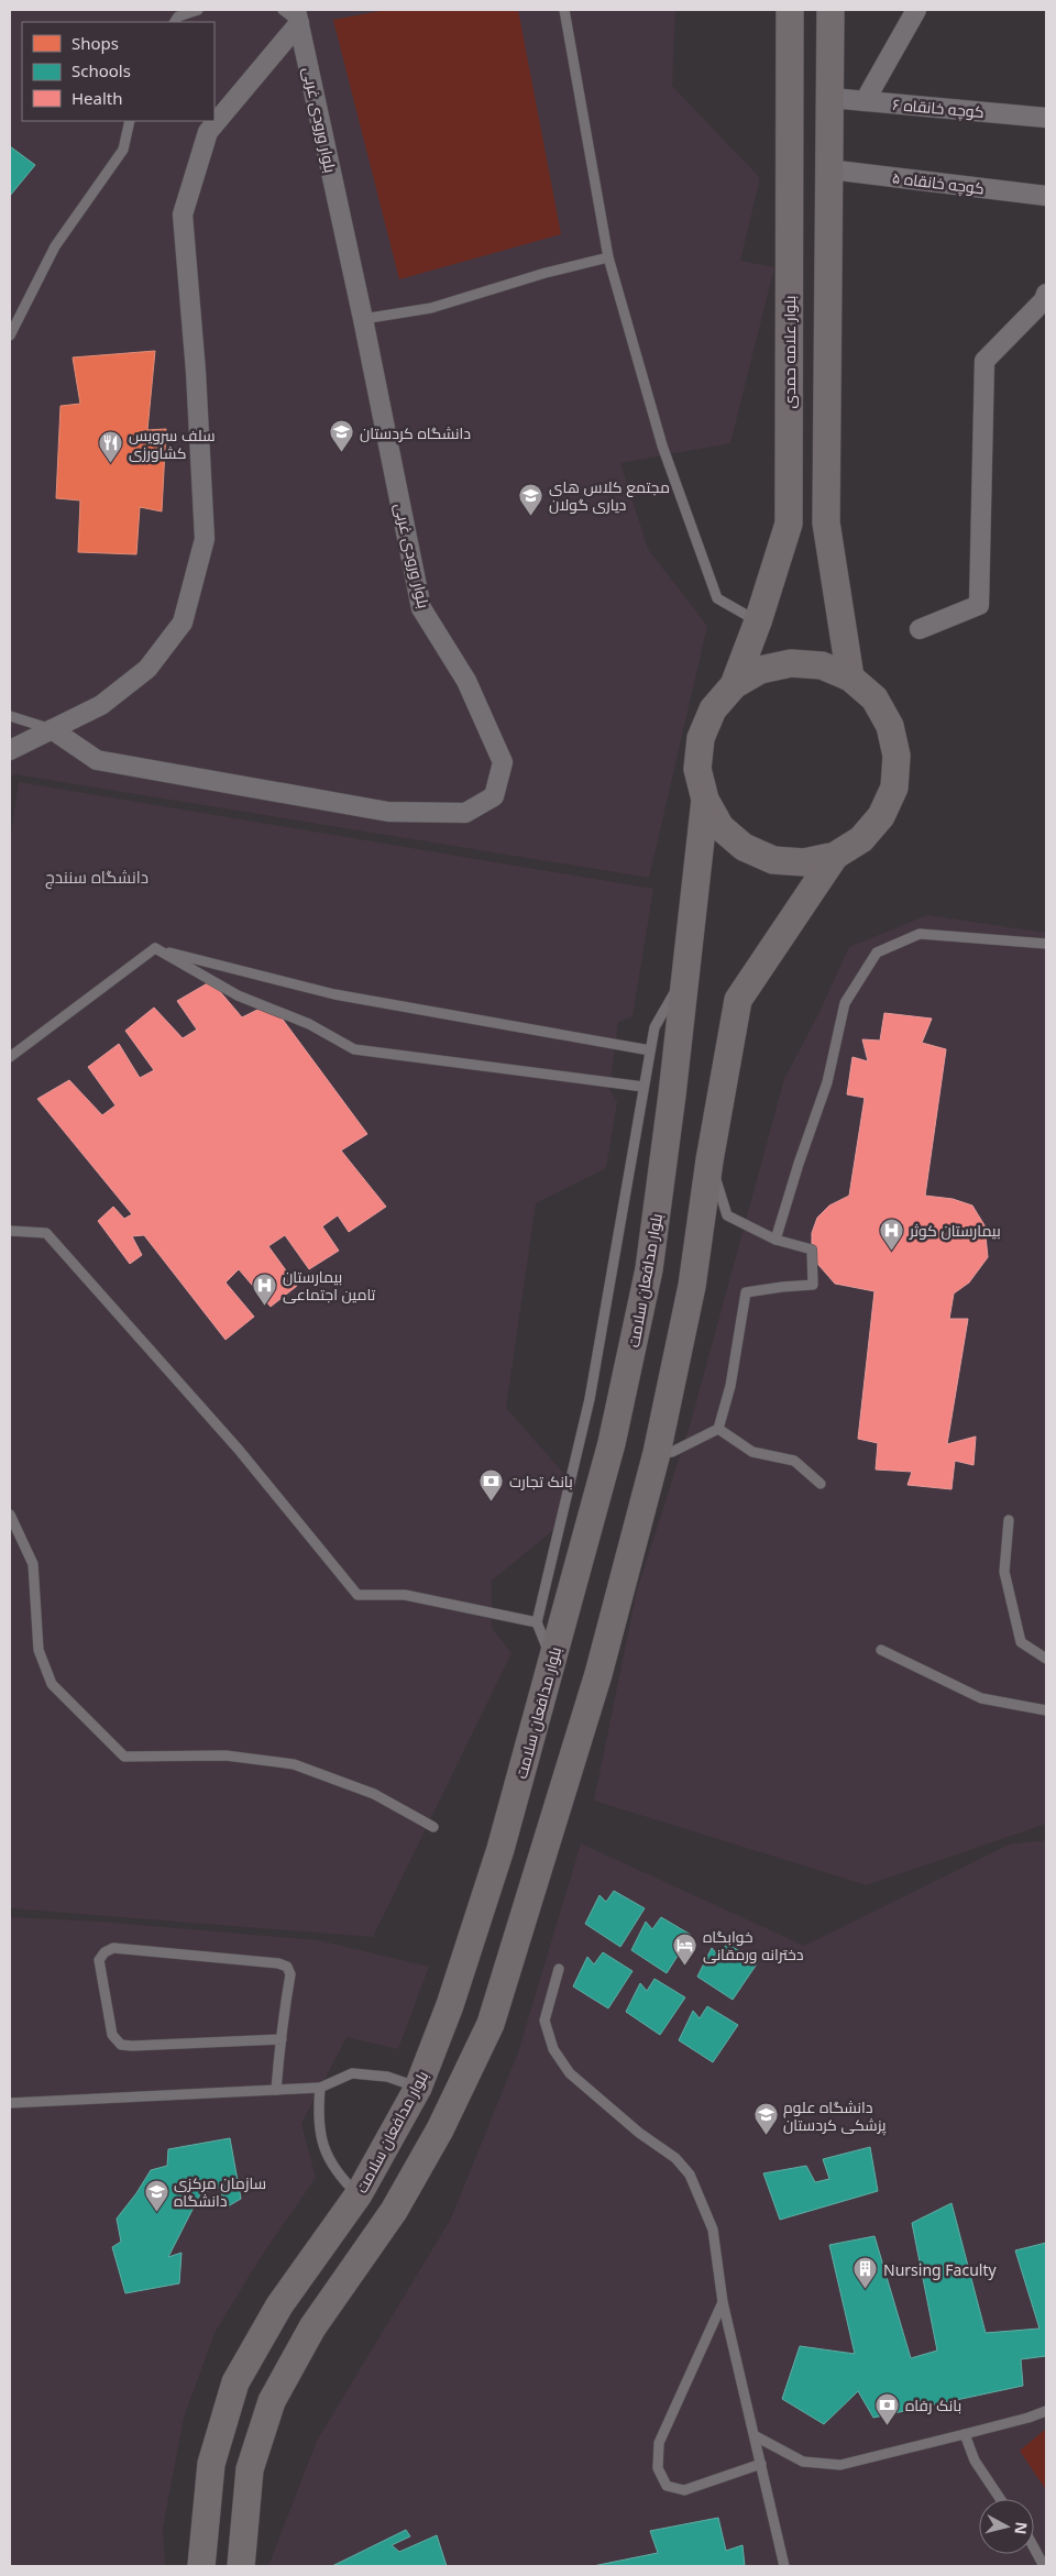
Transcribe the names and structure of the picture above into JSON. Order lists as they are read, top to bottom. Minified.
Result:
{"streets":{"main road":["بلوار علامه حمدی","بلوار مدافعان سلامت"],"street":["کوچه خانقاه ۶","بلوار ورودی غربی","کوچه خانقاه ۵"]},"districts":["دانشگاه سنندج"],"places":{"school or university":["دانشگاه کردستان","مجتمع کلاس های دیاری گولان","دانشگاه علوم پزشکی کردستان","سازمان مرکزی دانشگاه"],"restaurant":["سلف سرویس کشاورزی"],"hospital":["بیمارستان کوثر","بیمارستان تامین اجتماعی"],"bank":["بانک تجارت","بانک رفاه"],"hotel":["خوابگاه دخترانه ورمقانی"],"building":["Nursing Faculty"]},"legend":["Shops","Schools","Health"],"north":"right"}
